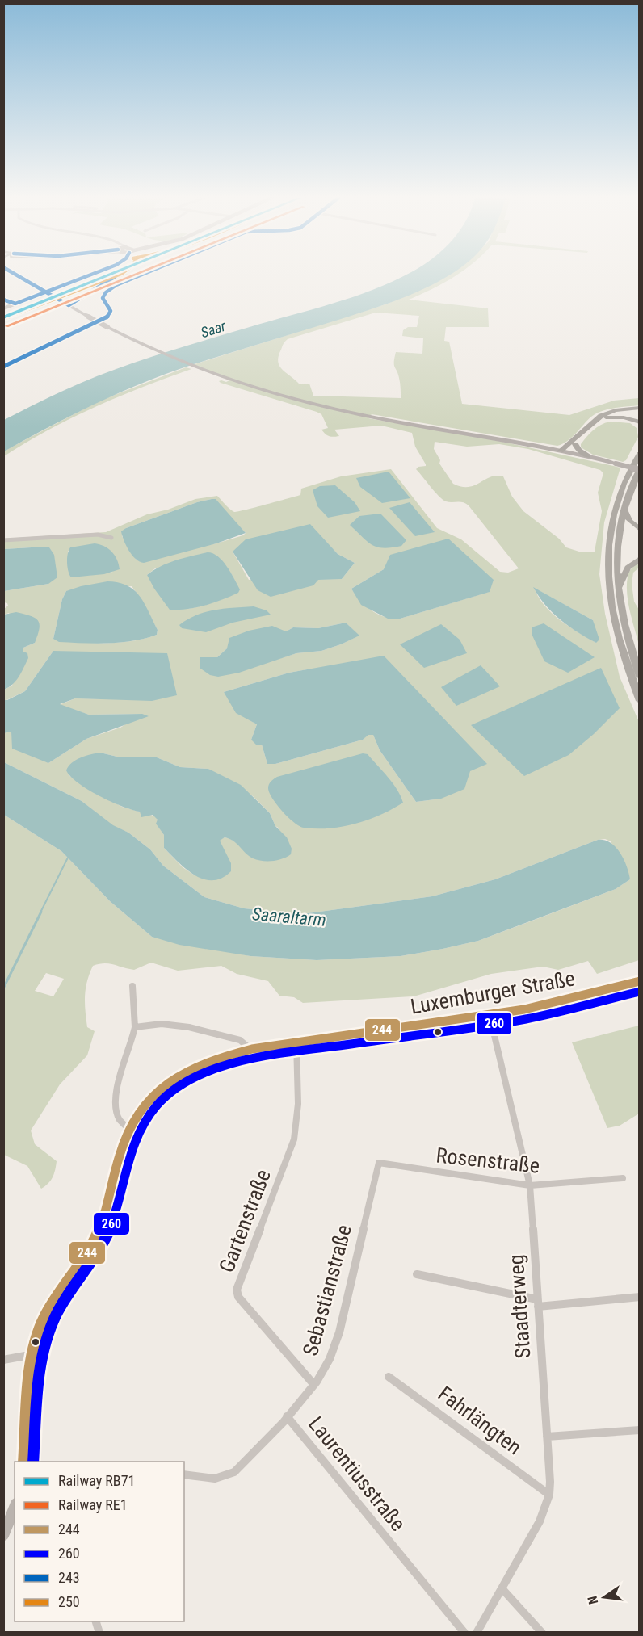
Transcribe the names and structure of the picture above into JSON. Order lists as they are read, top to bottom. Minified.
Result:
{"streets":{"main road":["Luxemburger Straße"],"street":["Rosenstraße","Gartenstraße","Sebastianstraße","Staadterweg","Fahrlängten","Laurentiusstraße"]},"crossings":[["Luxemburger Straße","Gartenstraße"],["Luxemburger Straße","Staadterweg"],["Rosenstraße","Sebastianstraße"],["Rosenstraße","Staadterweg"],["Gartenstraße","Sebastianstraße"],["Sebastianstraße","Laurentiusstraße"],["Staadterweg","Fahrlängten"]],"water":["Saar","Saaraltarm"],"lines":["rail line RB71","rail line RE1","transit line 243","transit line 250","transit line 244","transit line 260"],"legend":["Railway RB71","Railway RE1","244","260","243","250"],"north":"left"}
